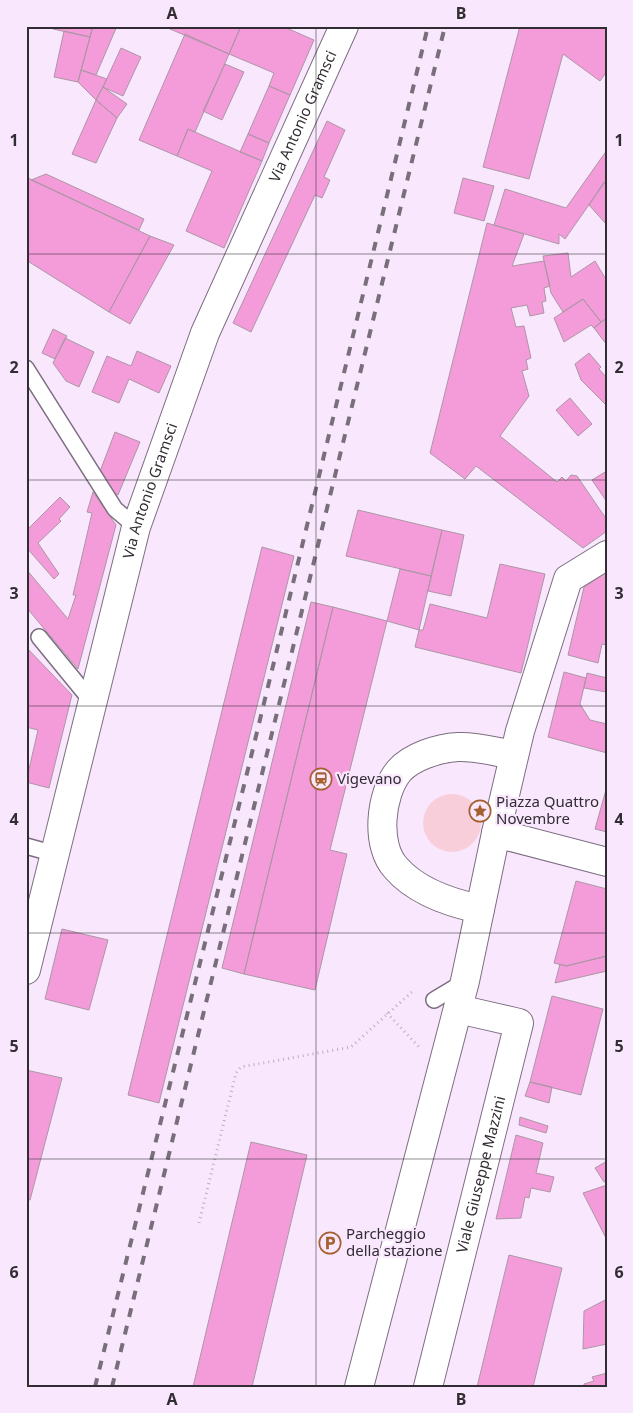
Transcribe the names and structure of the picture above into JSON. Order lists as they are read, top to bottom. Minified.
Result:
{"streets":{"street":["Via Antonio Gramsci","Viale Giuseppe Mazzini"]},"places":{"station":["Vigevano"],"place":["Piazza Quattro Novembre"],"parking":["Parcheggio della stazione"]},"grid":{"columns":["A","B"],"rows":["1","2","3","4","5","6"]}}
